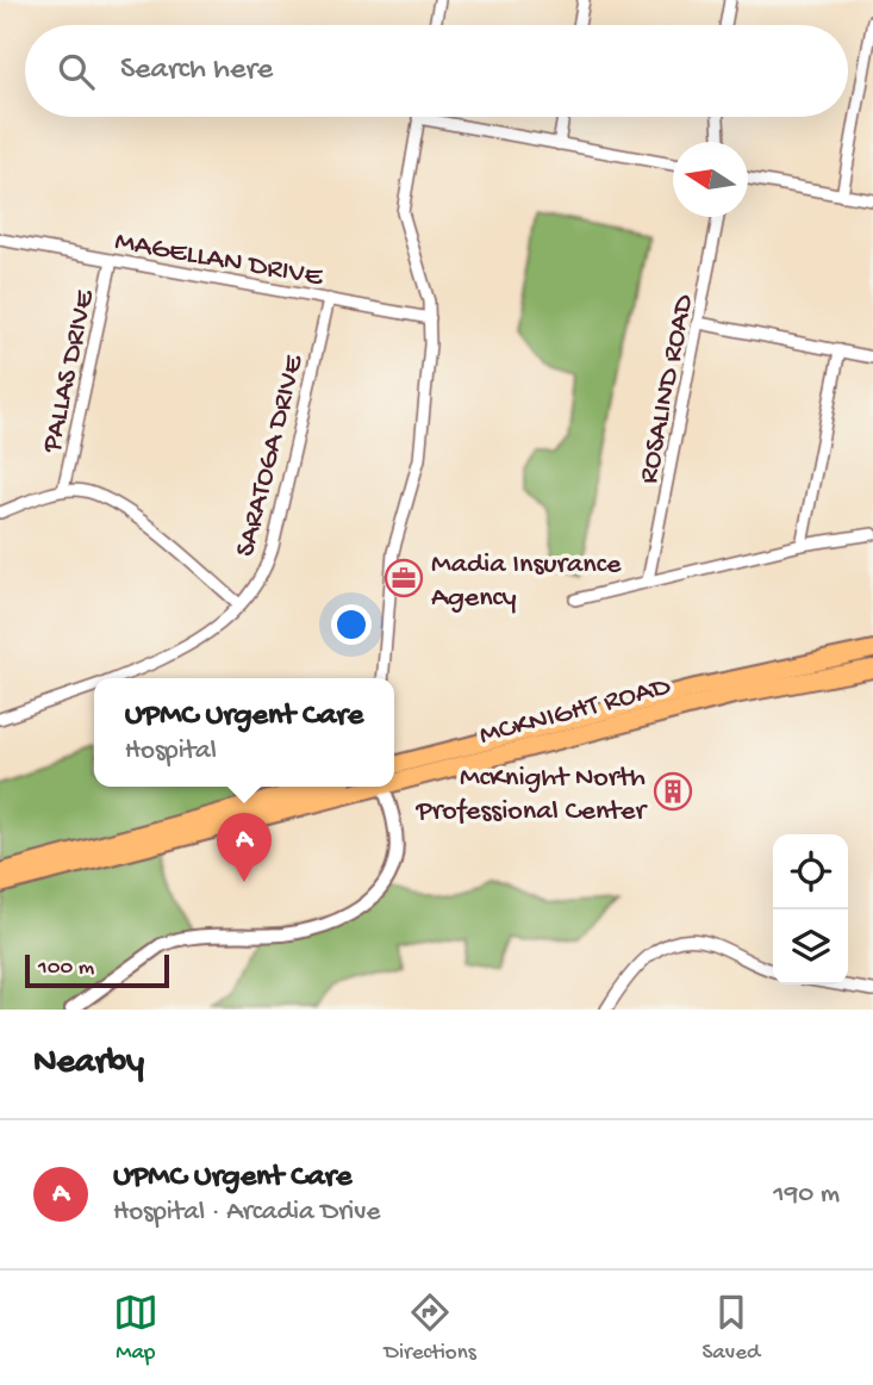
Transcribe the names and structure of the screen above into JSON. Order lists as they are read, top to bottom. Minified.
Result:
{"streets":{"highway":["MCKNIGHT ROAD"],"street":["MAGELLAN DRIVE","PALLAS DRIVE","ROSALIND ROAD","SARATOGA DRIVE"]},"crossings":[["MAGELLAN DRIVE","PALLAS DRIVE"],["MAGELLAN DRIVE","SARATOGA DRIVE"]],"places":{"office":["Madia Insurance Agency"],"building":["McKnight North Professional Center"]},"scale_bar":"100 m","north":"left","page":{"search":"Search here","popup":["UPMC Urgent Care","Hospital"],"pins":"A","scale":"100 m","heading":"Nearby","list":[{"mark":"A","name":"UPMC Urgent Care","note":"Hospital · Arcadia Drive","value":"190 m"}],"nav":["Map","Directions","Saved"]}}
